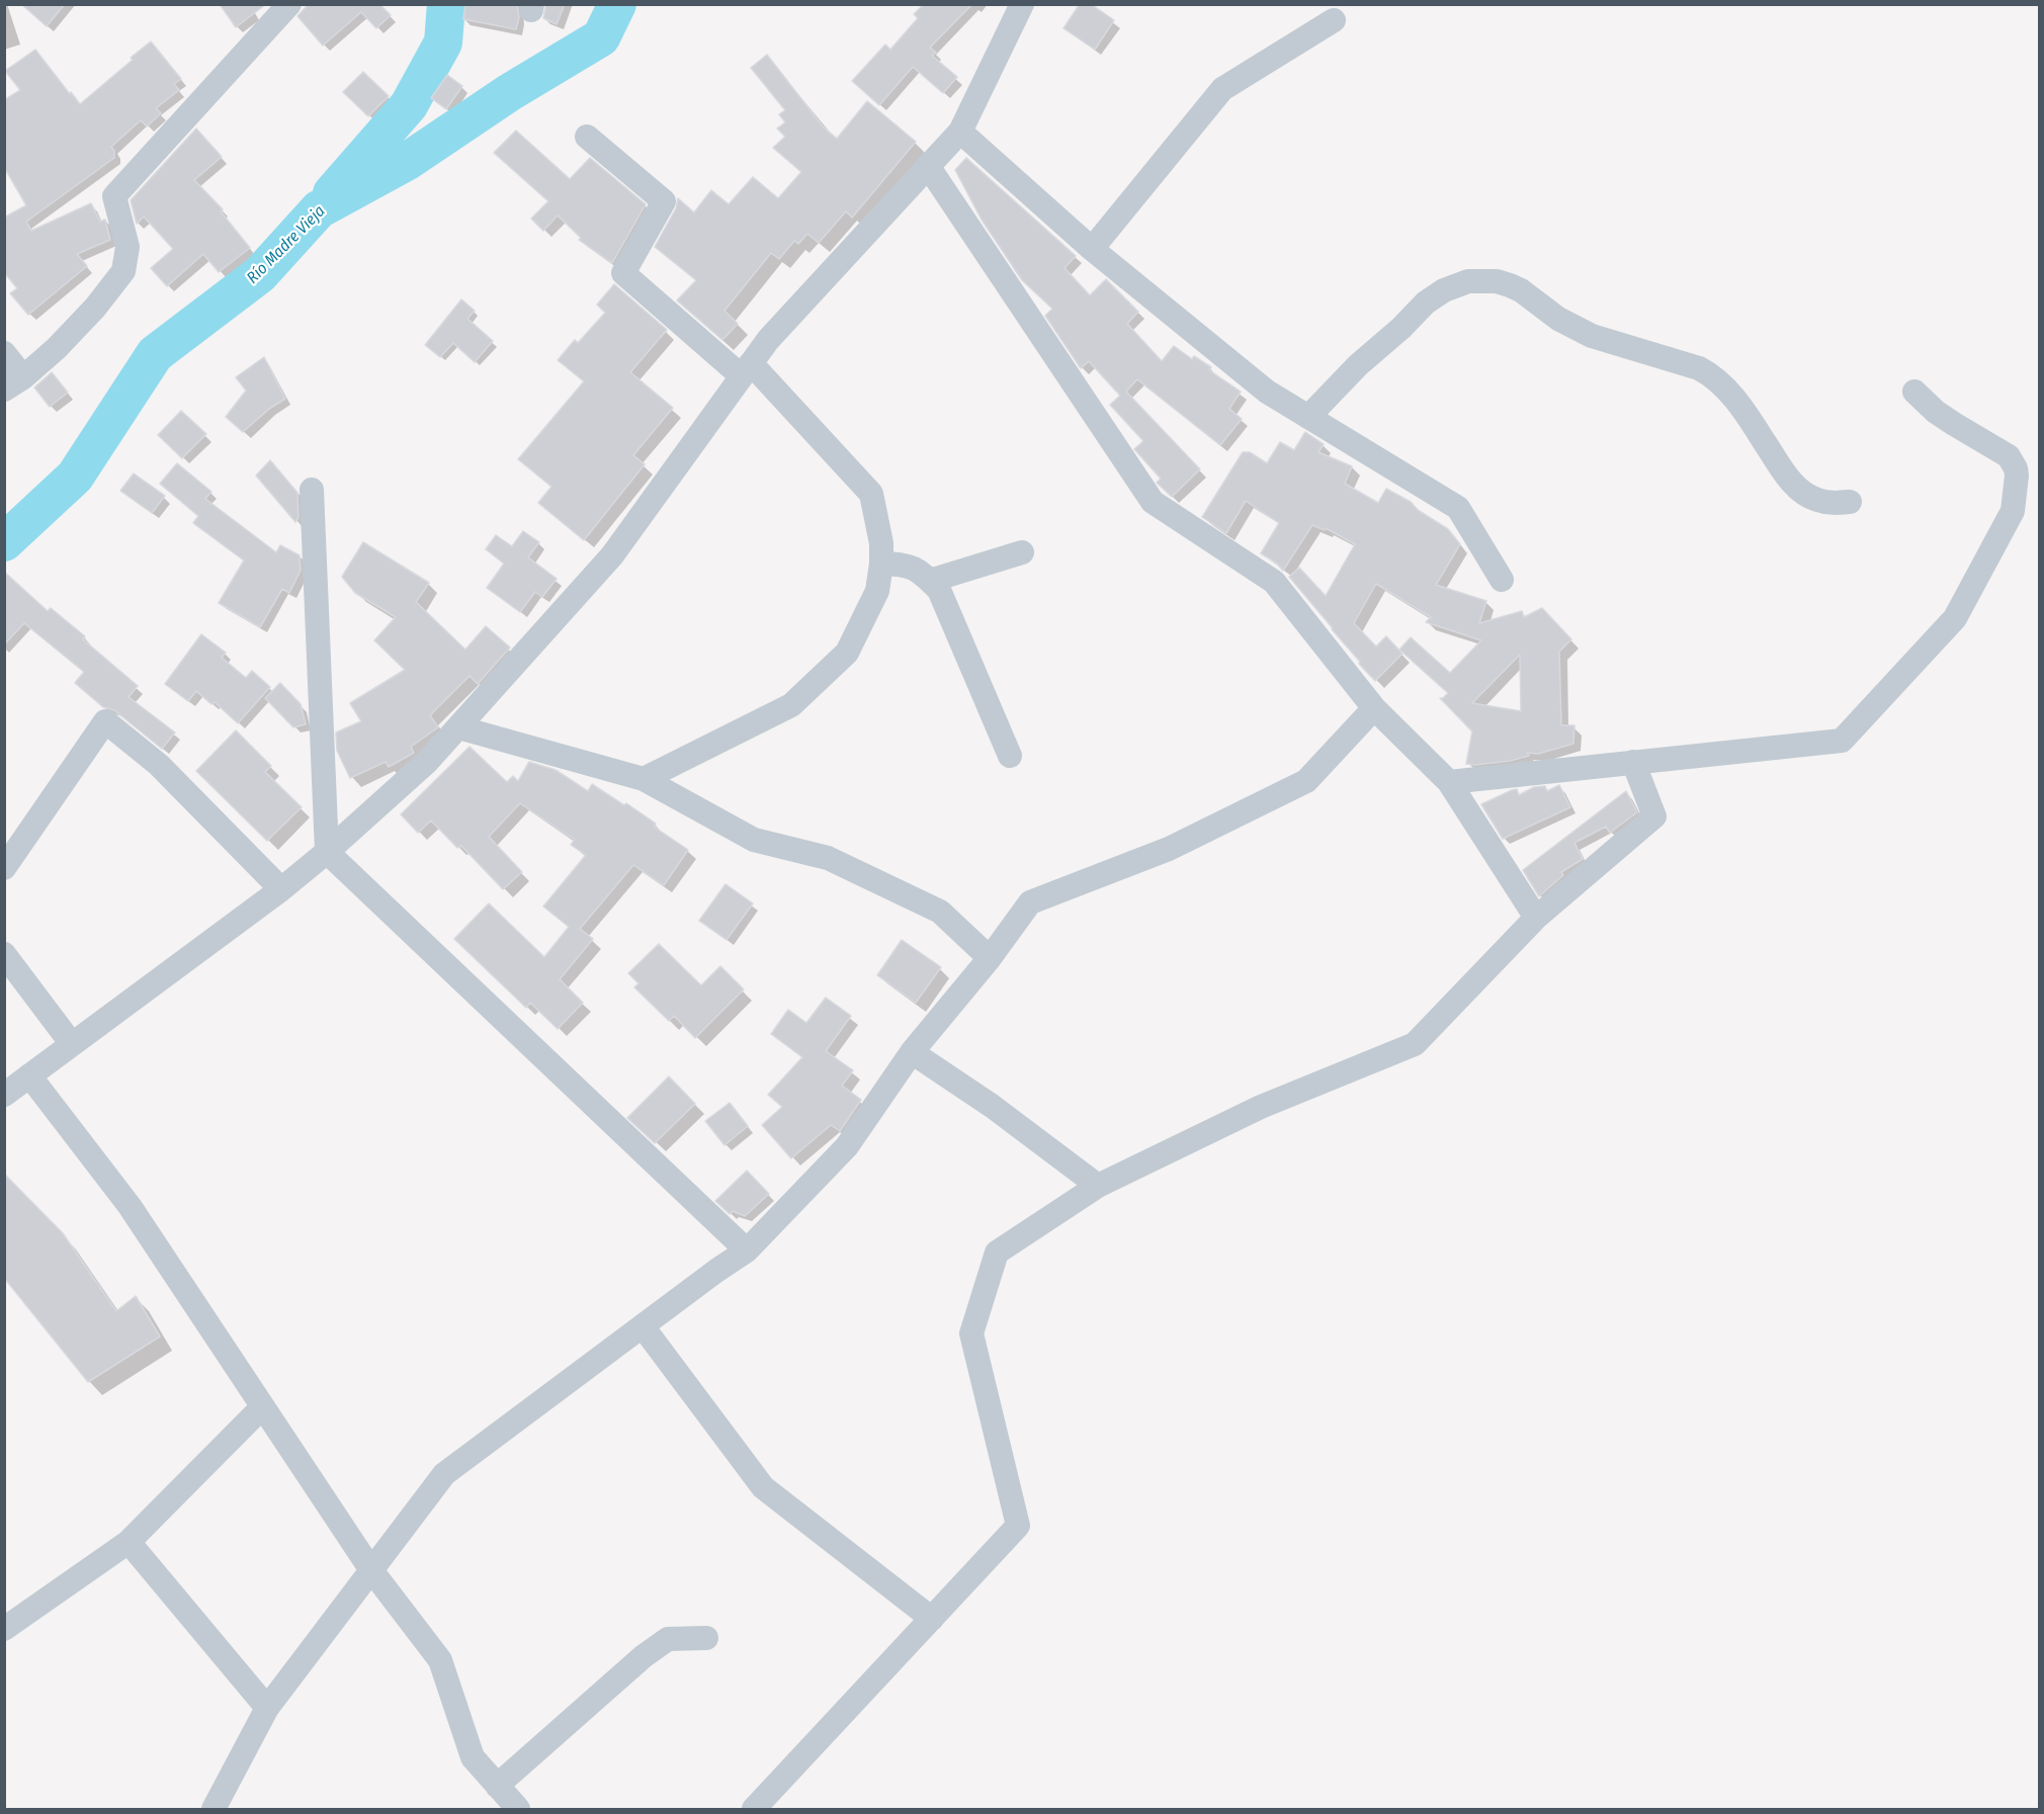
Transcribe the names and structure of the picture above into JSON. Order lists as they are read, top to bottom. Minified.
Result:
{"water":["Río Madre Vieja"]}
